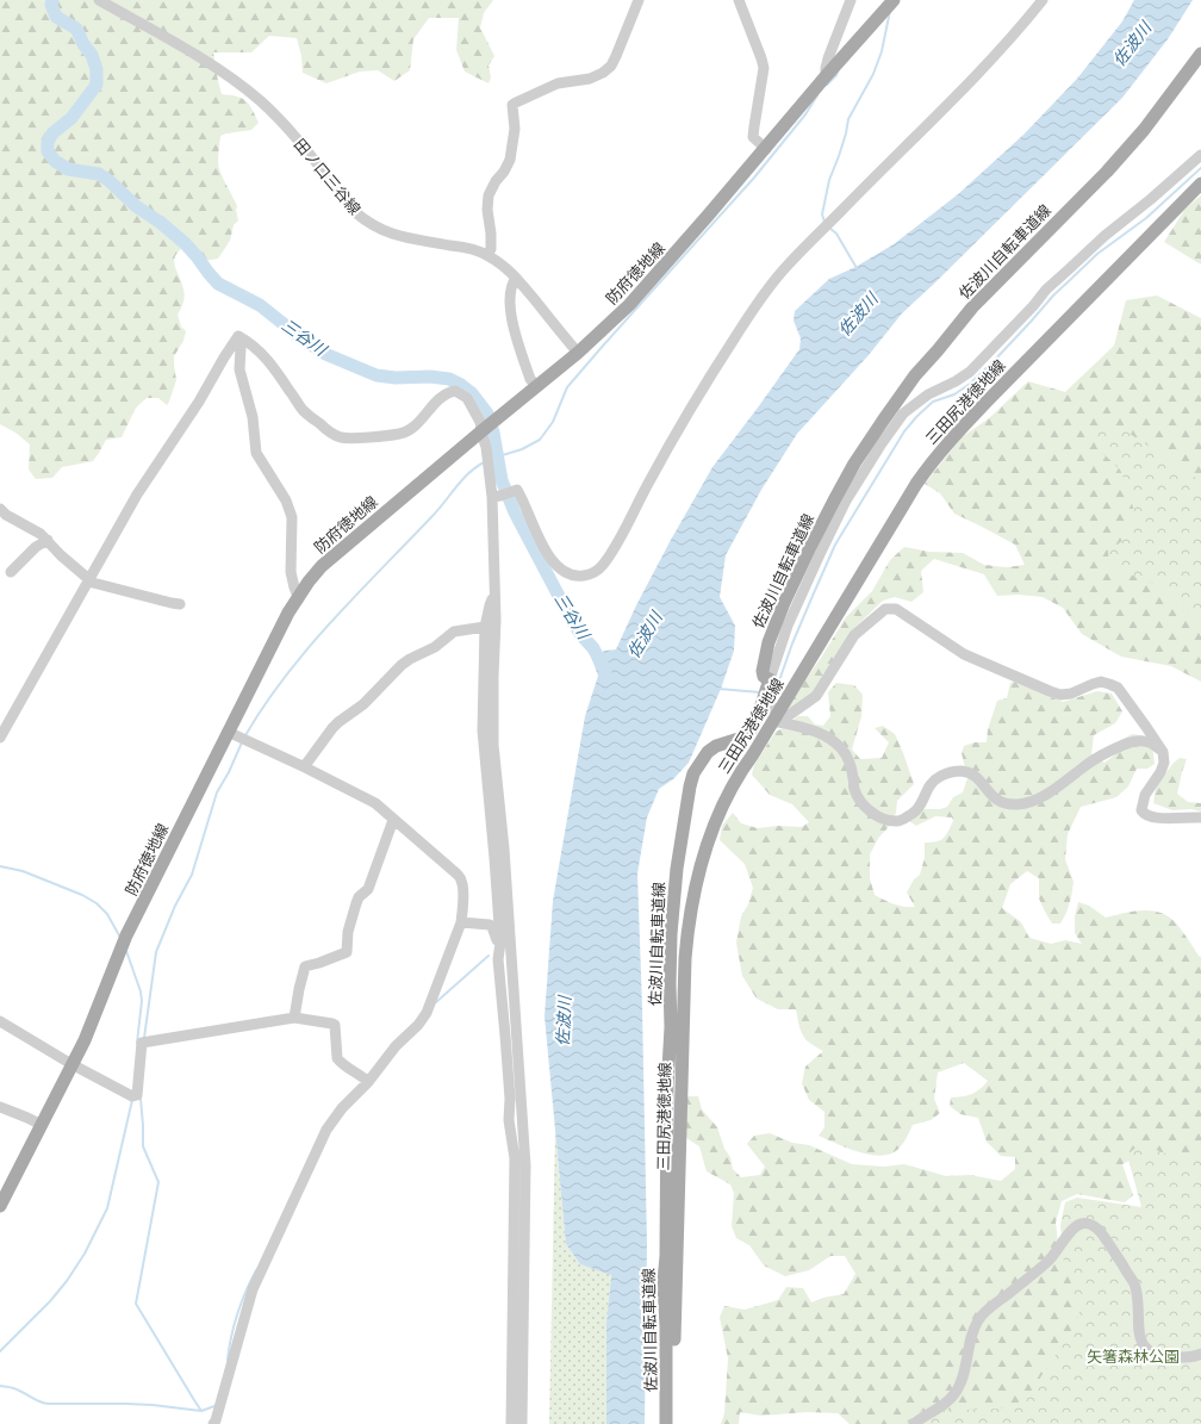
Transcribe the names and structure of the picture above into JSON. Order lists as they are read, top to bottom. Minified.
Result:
{"streets":{"main road":["佐波川自転車道線","防府徳地線","三田尻港徳地線"],"street":["田ノ口三谷線"]},"crossings":[["田ノ口三谷線","防府徳地線"],["佐波川自転車道線","三田尻港徳地線"]],"water":["佐波川","三谷川"],"parks":["矢箸森林公園"]}
